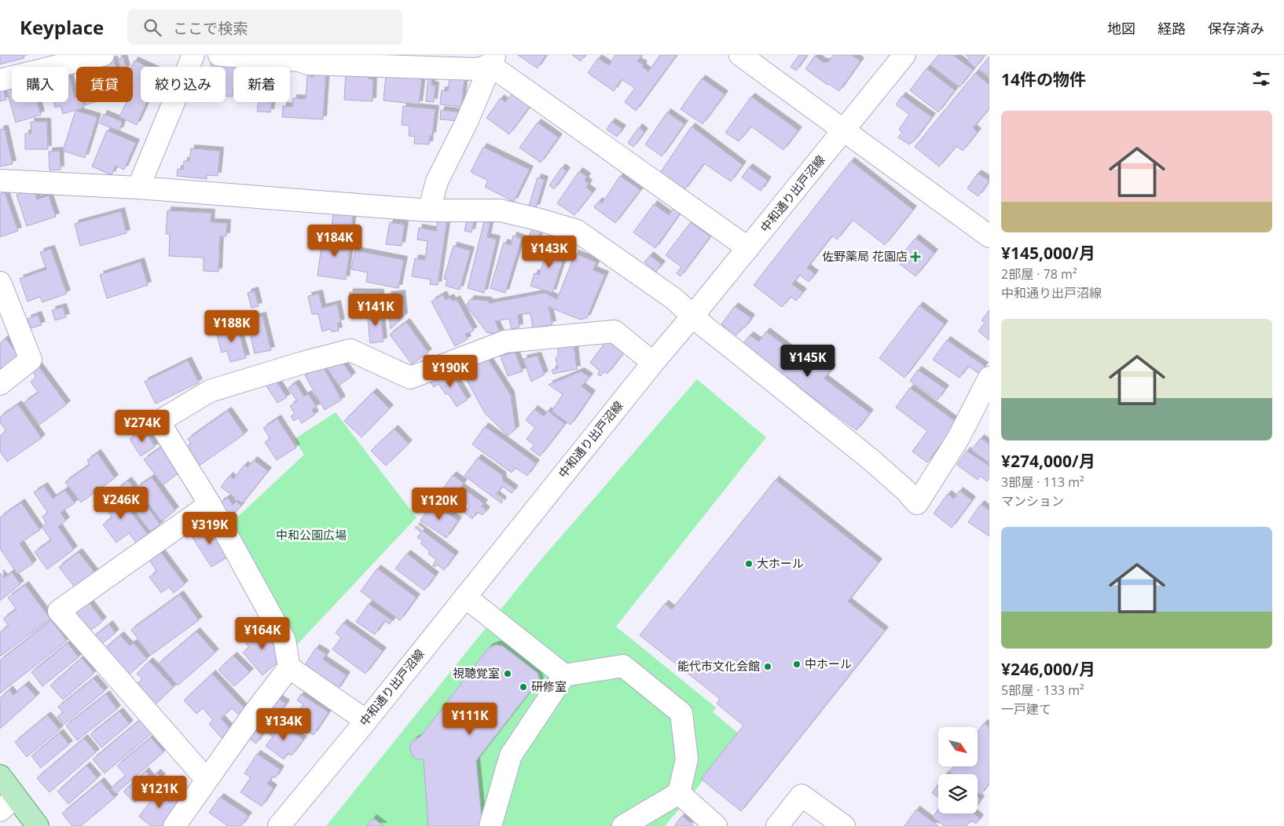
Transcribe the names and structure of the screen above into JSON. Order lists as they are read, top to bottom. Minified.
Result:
{"streets":{"street":["中和通り出戸沼線"]},"parks":["中和公園広場"],"places":{"health":["佐野薬局 花園店"],"other":["大ホール","中ホール","能代市文化会館","視聴覚室","研修室"]},"north":"bottom right","page":{"header":"Keyplace","search":"ここで検索","nav":["地図","経路","保存済み"],"heading":"14件の物件","chip":["購入","賃貸","絞り込み","新着"],"list":[{"name":"¥145,000/月","note":"2部屋 · 78 m² · 中和通り出戸沼線"},{"name":"¥274,000/月","note":"3部屋 · 113 m² · マンション"},{"name":"¥246,000/月","note":"5部屋 · 133 m² · 一戸建て"}],"price":["¥184K","¥143K","¥141K","¥188K","¥145K","¥190K","¥274K","¥246K","¥120K","¥319K","¥164K","¥111K","¥134K","¥121K"]}}
